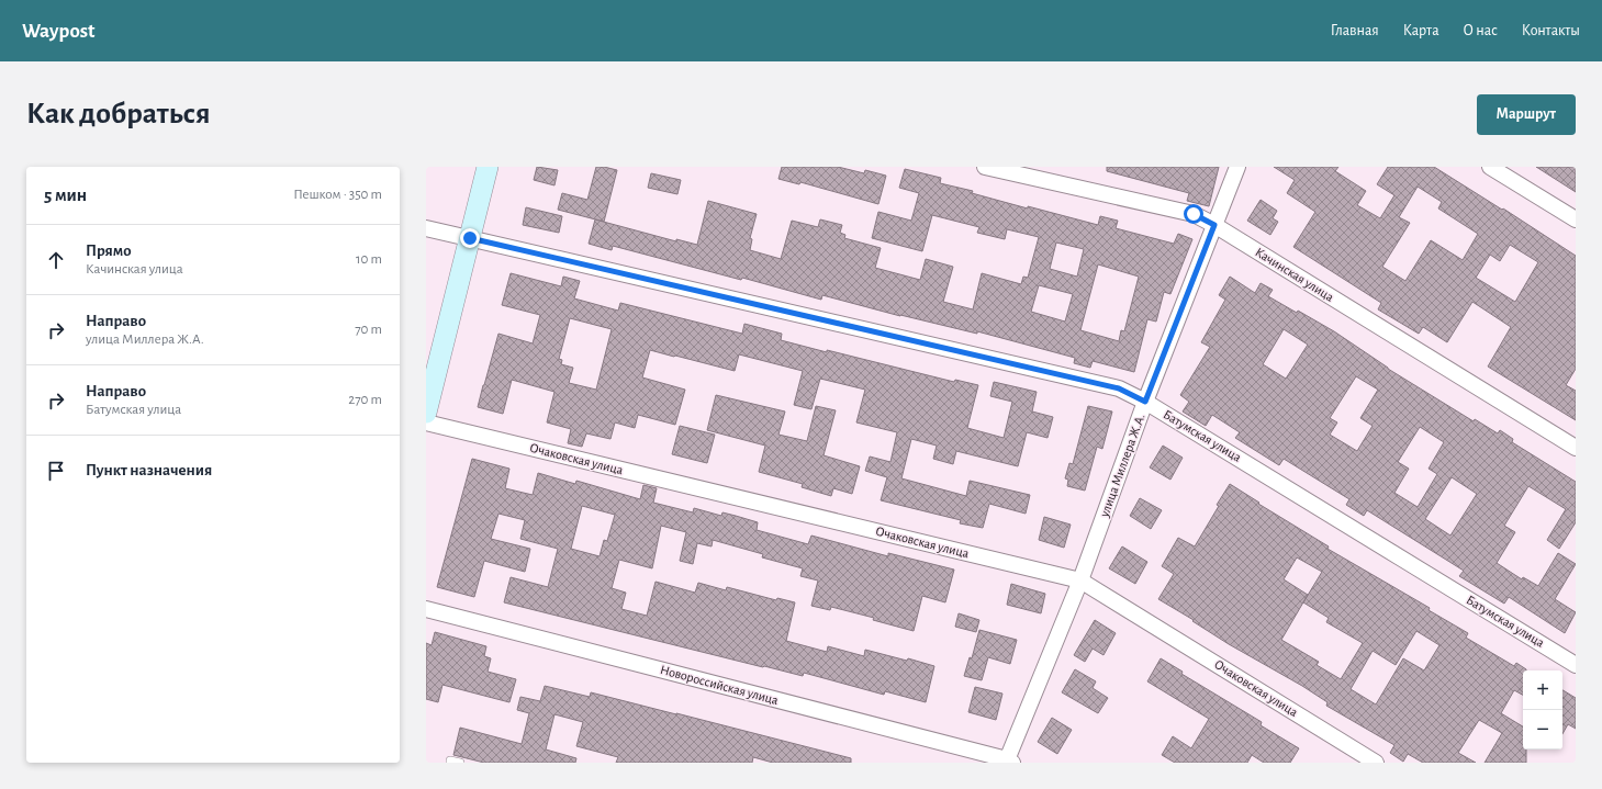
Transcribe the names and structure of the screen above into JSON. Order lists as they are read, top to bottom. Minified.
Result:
{"streets":{"street":["Качинская улица","Батумская улица","Очаковская улица","улица Миллера Ж.А.","Новороссийская улица"]},"crossings":[["Качинская улица","улица Миллера Ж.А."],["Батумская улица","улица Миллера Ж.А."],["Очаковская улица","улица Миллера Ж.А."],["улица Миллера Ж.А.","Новороссийская улица"]],"page":{"header":"Waypost","nav":["Главная","Карта","О нас","Контакты"],"buttons":"Маршрут","title":"Как добраться","heading":["5 мин","Пешком · 350 m"],"list":[["Прямо","Качинская улица","10 m"],["Направо","улица Миллера Ж.А.","70 m"],["Направо","Батумская улица","270 m"],"Пункт назначения"],"map_buttons":["+","−"]}}
